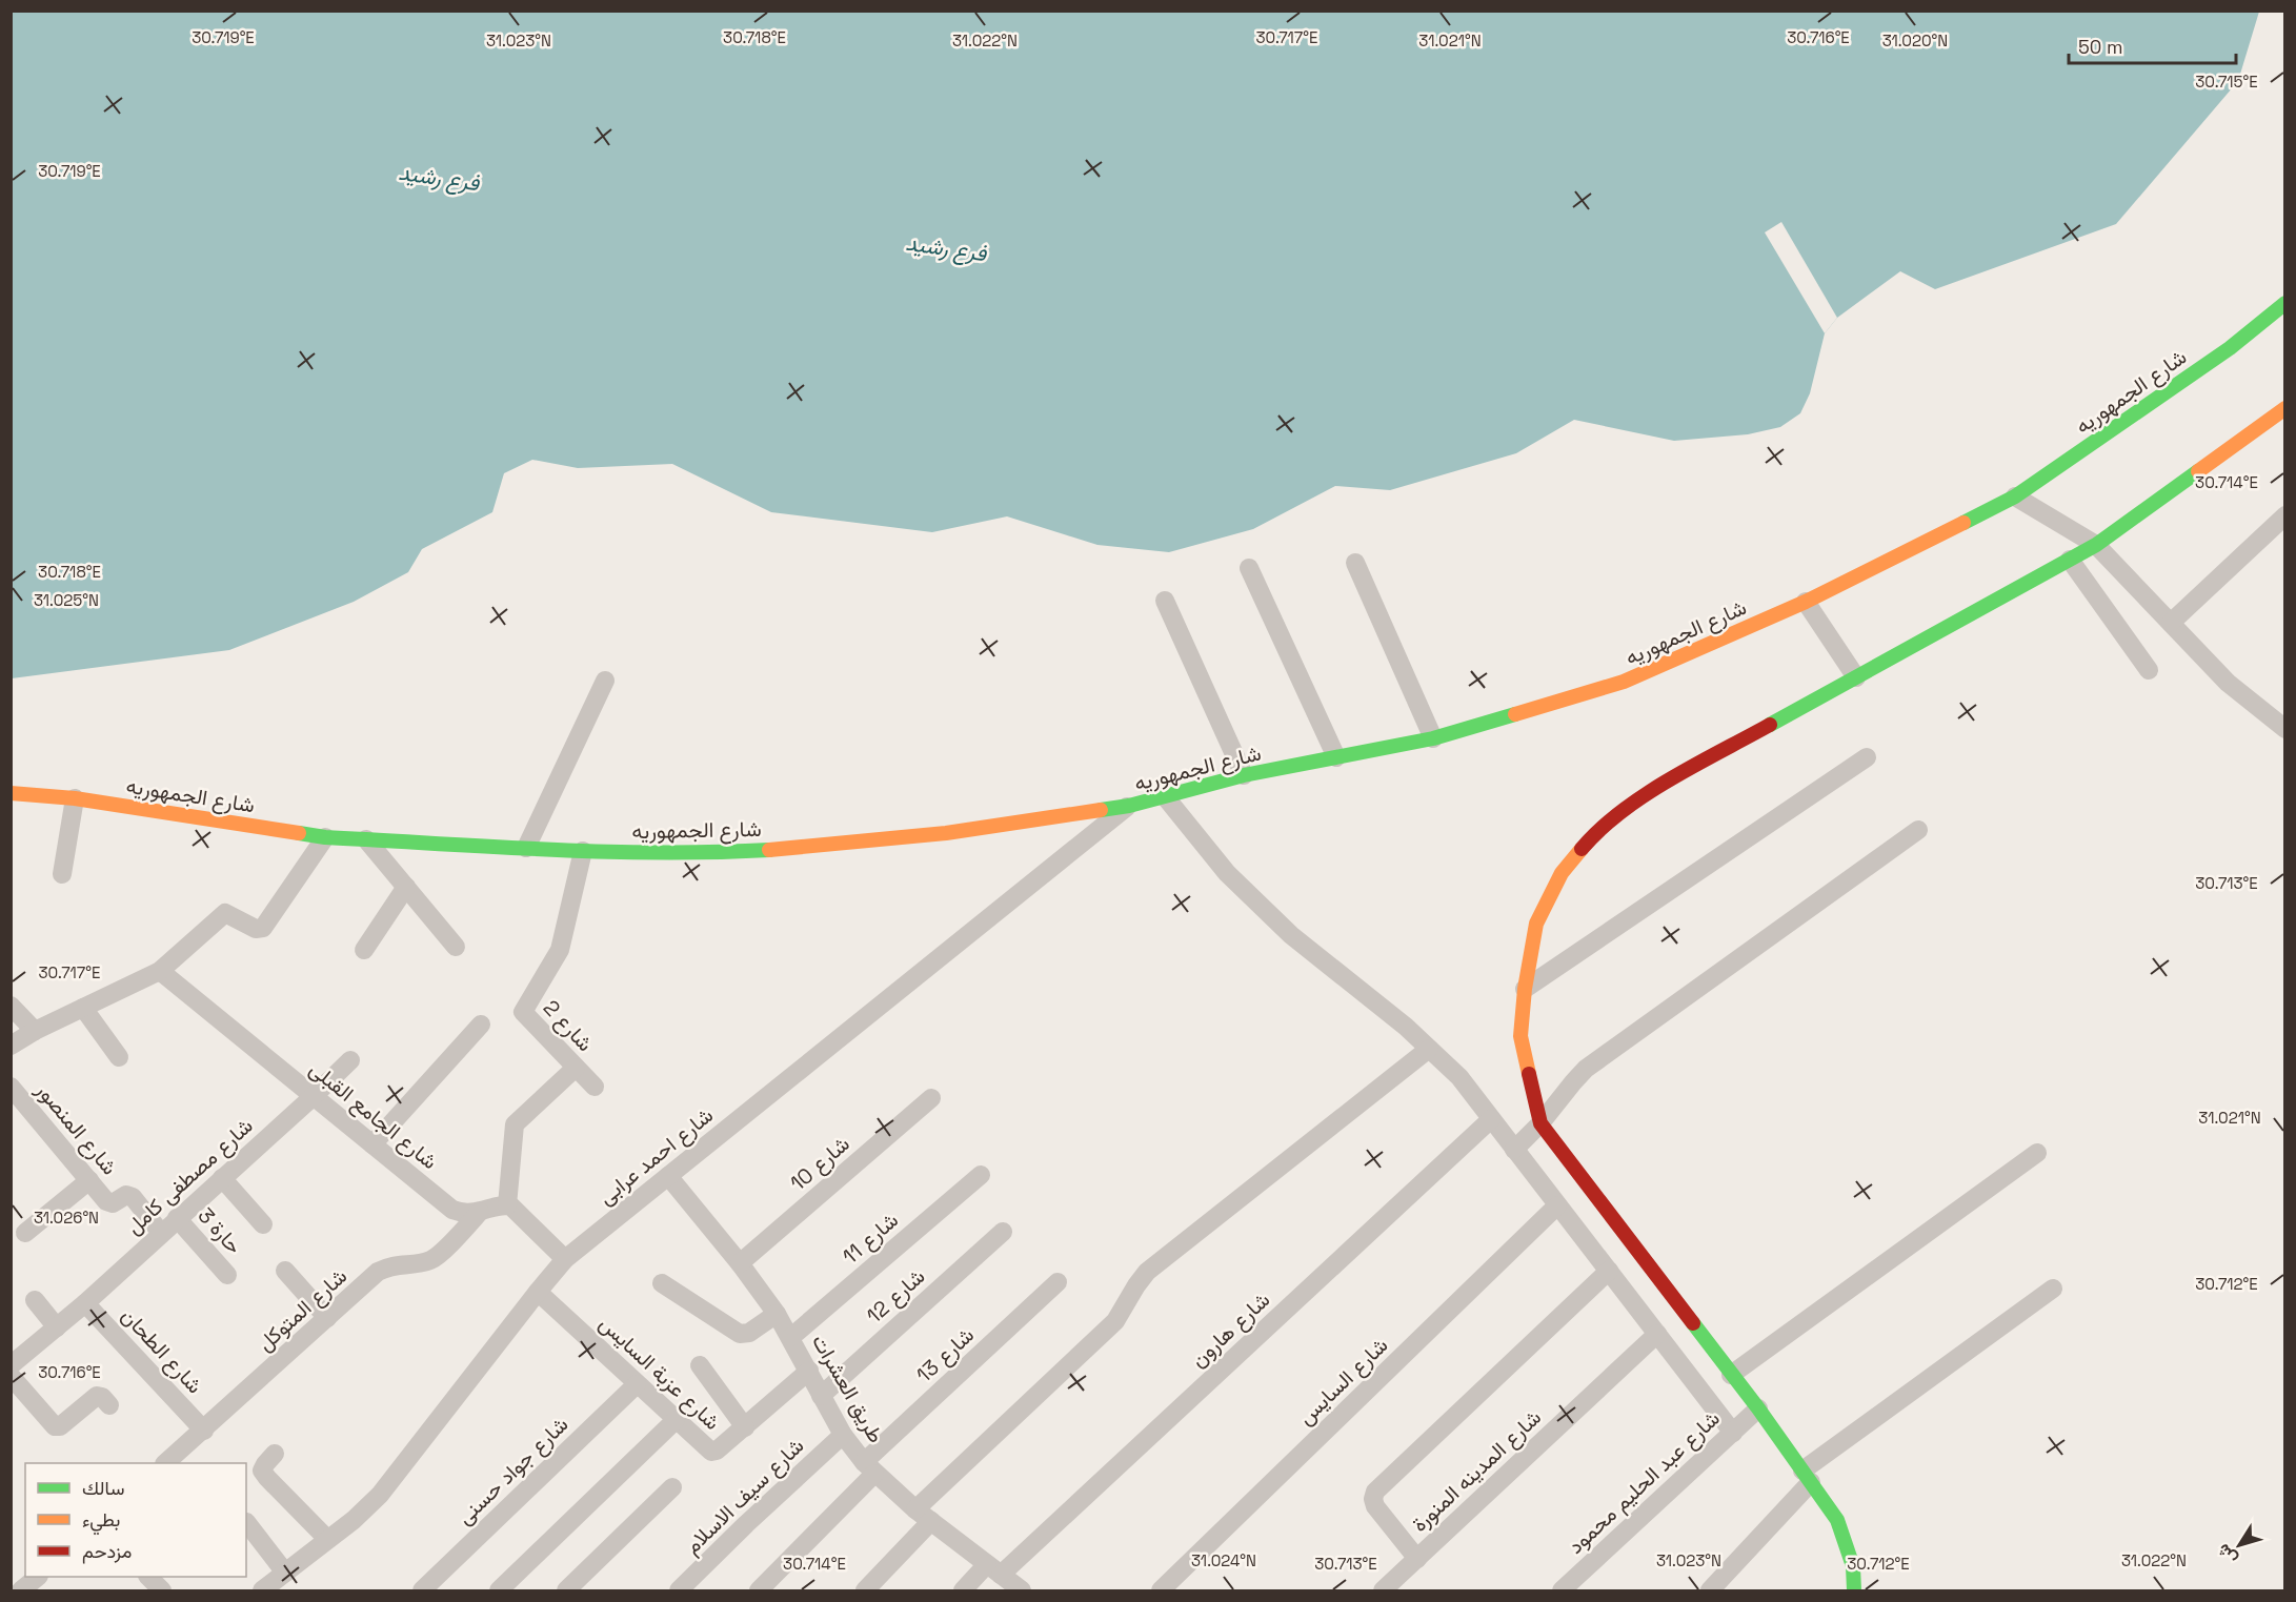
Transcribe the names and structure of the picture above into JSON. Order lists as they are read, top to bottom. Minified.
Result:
{"streets":{"street":["شارع الجمهوريه","شارع 2","شارع الجامع القبلى","شارع المنصور","شارع احمد عرابى","شارع 10","شارع مصطفى كامل","حارة 3","شارع 11","شارع 12","شارع المتوكل","شارع هارون","شارع الطحان","شارع 13","شارع عزبة السايس","شارع السايس","طريق العشرات","شارع جواد حسنى","شارع المدينه المنورة","شارع عبد الحليم محمود","شارع سيف الاسلام"]},"crossings":[["شارع الجمهوريه","شارع 2"],["شارع الجمهوريه","شارع احمد عرابى"],["شارع الجامع القبلى","شارع مصطفى كامل"],["شارع الجامع القبلى","شارع المتوكل"],["شارع المنصور","شارع مصطفى كامل"],["شارع احمد عرابى","شارع عزبة السايس"],["شارع احمد عرابى","طريق العشرات"],["شارع 10","طريق العشرات"],["شارع مصطفى كامل","حارة 3"],["شارع مصطفى كامل","شارع الطحان"],["شارع 11","طريق العشرات"],["شارع 12","طريق العشرات"],["شارع المتوكل","شارع الطحان"],["شارع هارون","طريق العشرات"],["شارع 13","طريق العشرات"],["شارع عزبة السايس","طريق العشرات"],["شارع عزبة السايس","شارع جواد حسنى"],["طريق العشرات","شارع سيف الاسلام"]],"water":["فرع رشيد"],"legend":["سالك","بطيء","مزدحم"],"scale_bar":"50 m","north":"bottom left","coordinates":["30.719°E","30.718°E","30.716°E","30.717°E","31.023°N","31.022°N","31.021°N","31.020°N","30.715°E","30.714°E","31.025°N","30.713°E","31.026°N","30.712°E","31.024°N"]}
